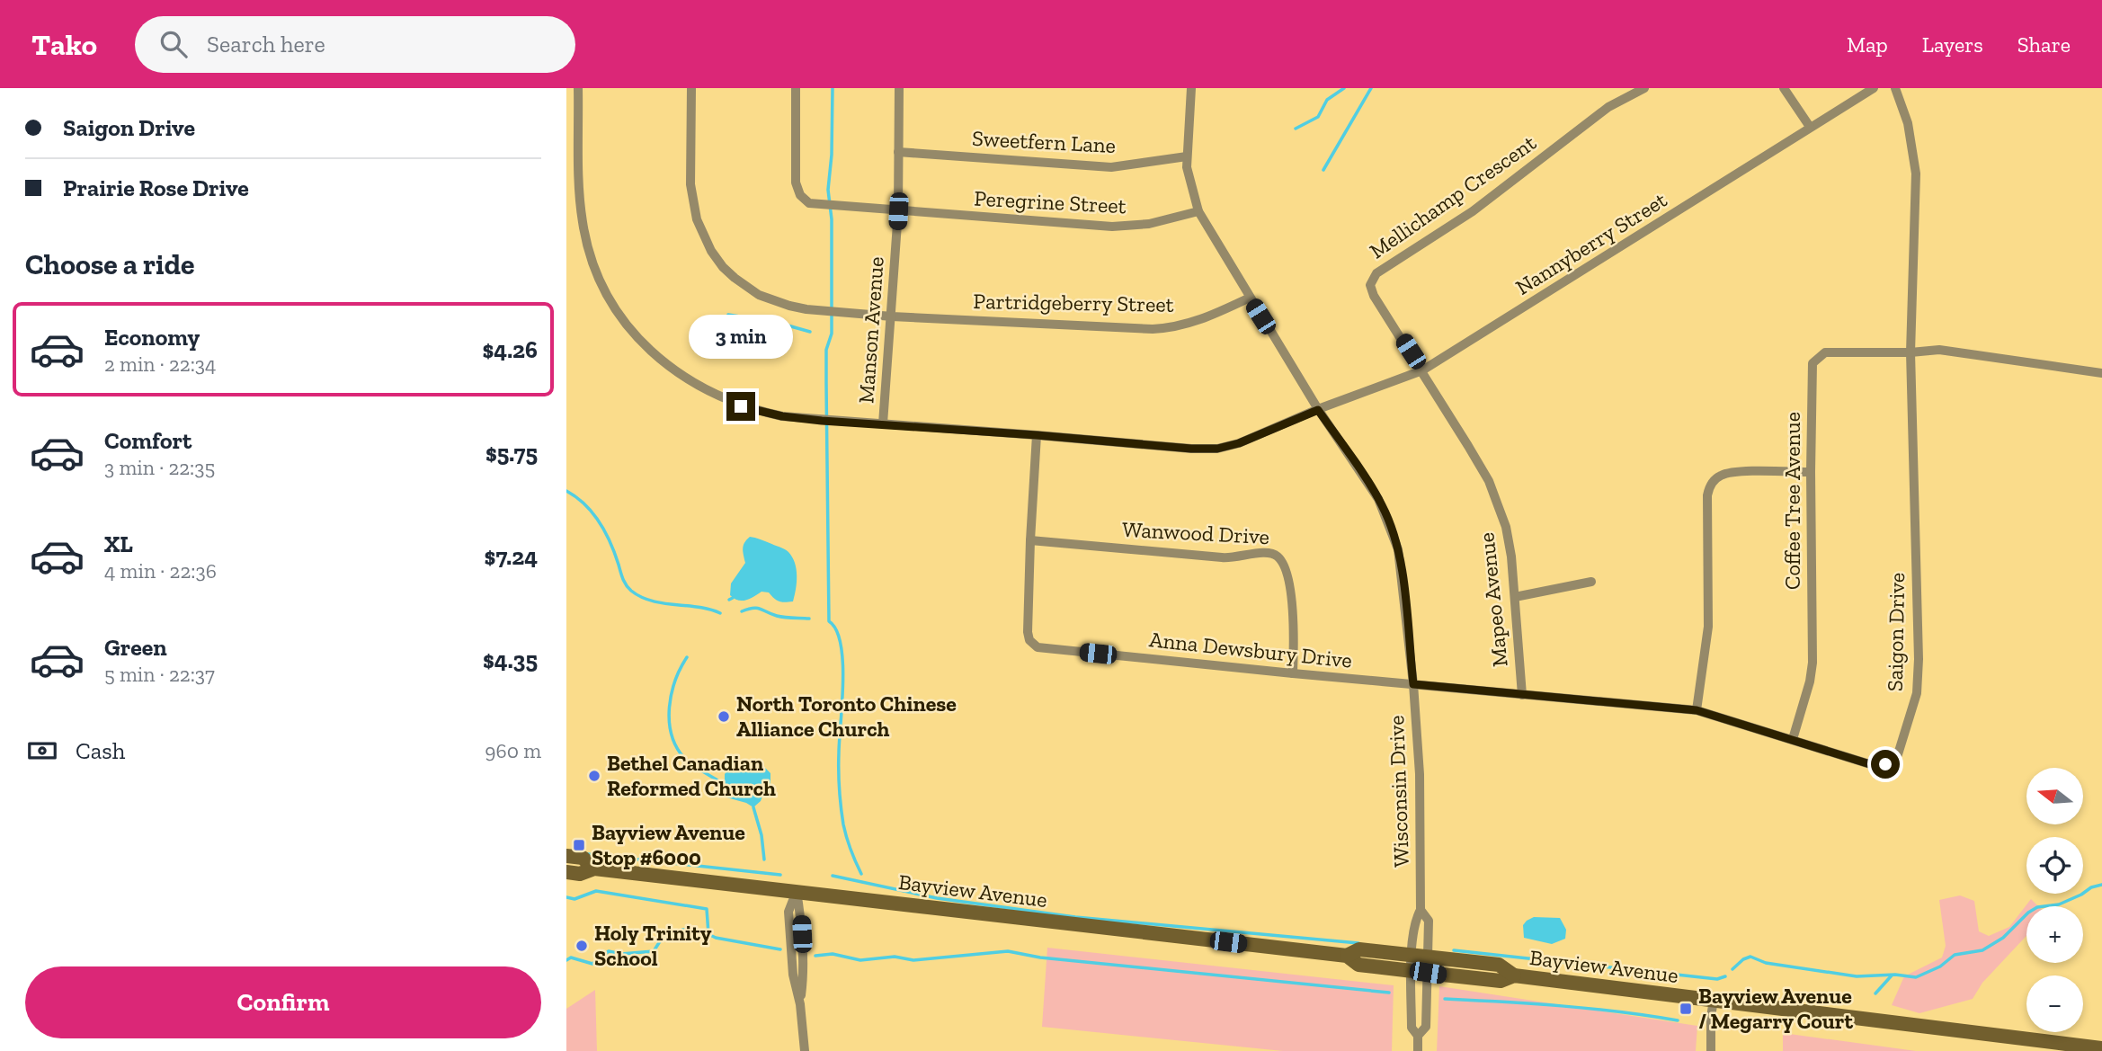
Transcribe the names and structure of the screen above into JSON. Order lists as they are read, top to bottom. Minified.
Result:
{"streets":{"main road":["Bayview Avenue"],"street":["Sweetfern Lane","Mellichamp Crescent","Peregrine Street","Nannyberry Street","Partridgeberry Street","Manson Avenue","Coffee Tree Avenue","Wanwood Drive","Mapeo Avenue","Saigon Drive","Anna Dewsbury Drive","Wisconsin Drive"]},"crossings":[["Sweetfern Lane","Manson Avenue"],["Sweetfern Lane","Wisconsin Drive"],["Mellichamp Crescent","Nannyberry Street"],["Mellichamp Crescent","Mapeo Avenue"],["Peregrine Street","Manson Avenue"],["Peregrine Street","Wisconsin Drive"],["Nannyberry Street","Manson Avenue"],["Nannyberry Street","Mapeo Avenue"],["Nannyberry Street","Anna Dewsbury Drive"],["Nannyberry Street","Wisconsin Drive"],["Partridgeberry Street","Manson Avenue"],["Partridgeberry Street","Wisconsin Drive"],["Coffee Tree Avenue","Saigon Drive"],["Wanwood Drive","Anna Dewsbury Drive"],["Mapeo Avenue","Saigon Drive"],["Saigon Drive","Anna Dewsbury Drive"],["Saigon Drive","Wisconsin Drive"],["Anna Dewsbury Drive","Wisconsin Drive"],["Wisconsin Drive","Bayview Avenue"]],"places":{"other":["North Toronto Chinese Alliance Church","Bethel Canadian Reformed Church","Holy Trinity School"],"transit":["Bayview Avenue Stop #6000","Bayview Avenue / Megarry Court"]},"north":"left","page":{"header":"Tako","search":"Search here","nav":["Map","Layers","Share"],"banner":["Saigon Drive","Prairie Rose Drive"],"heading":"Choose a ride","list":[{"name":"Economy","note":"2 min · 22:34","value":"$4.26"},{"name":"Comfort","note":"3 min · 22:35","value":"$5.75"},{"name":"XL","note":"4 min · 22:36","value":"$7.24"},{"name":"Green","note":"5 min · 22:37","value":"$4.35"}],"bubble":"3 min","pay":["Cash","960 m"],"map_buttons":["+","−"],"buttons":"Confirm"}}
